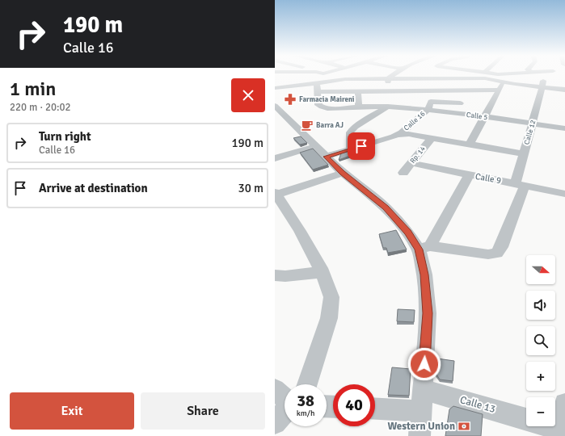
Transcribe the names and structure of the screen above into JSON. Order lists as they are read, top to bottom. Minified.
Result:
{"streets":{"street":["Calle 5","Calle 16","Calle 12","Rp. 14","Calle 9","Calle 13"]},"crossings":[["Calle 5","Calle 16"],["Calle 5","Calle 12"],["Calle 12","Calle 9"],["Rp. 14","Calle 9"]],"places":{"pharmacy":["Farmacia Maireni"],"cafe":["Barra AJ"],"bank":["Western Union"]},"north":"right","page":{"turn":["190 m","Calle 16"],"heading":["1 min","220 m · 20:02"],"list":[{"name":"Turn right","note":"Calle 16","value":"190 m"},{"name":"Arrive at destination","value":"30 m"}],"map_buttons":["+","−"],"speed":"38 km/h","limit":"40","buttons":["Exit","Share"]}}
